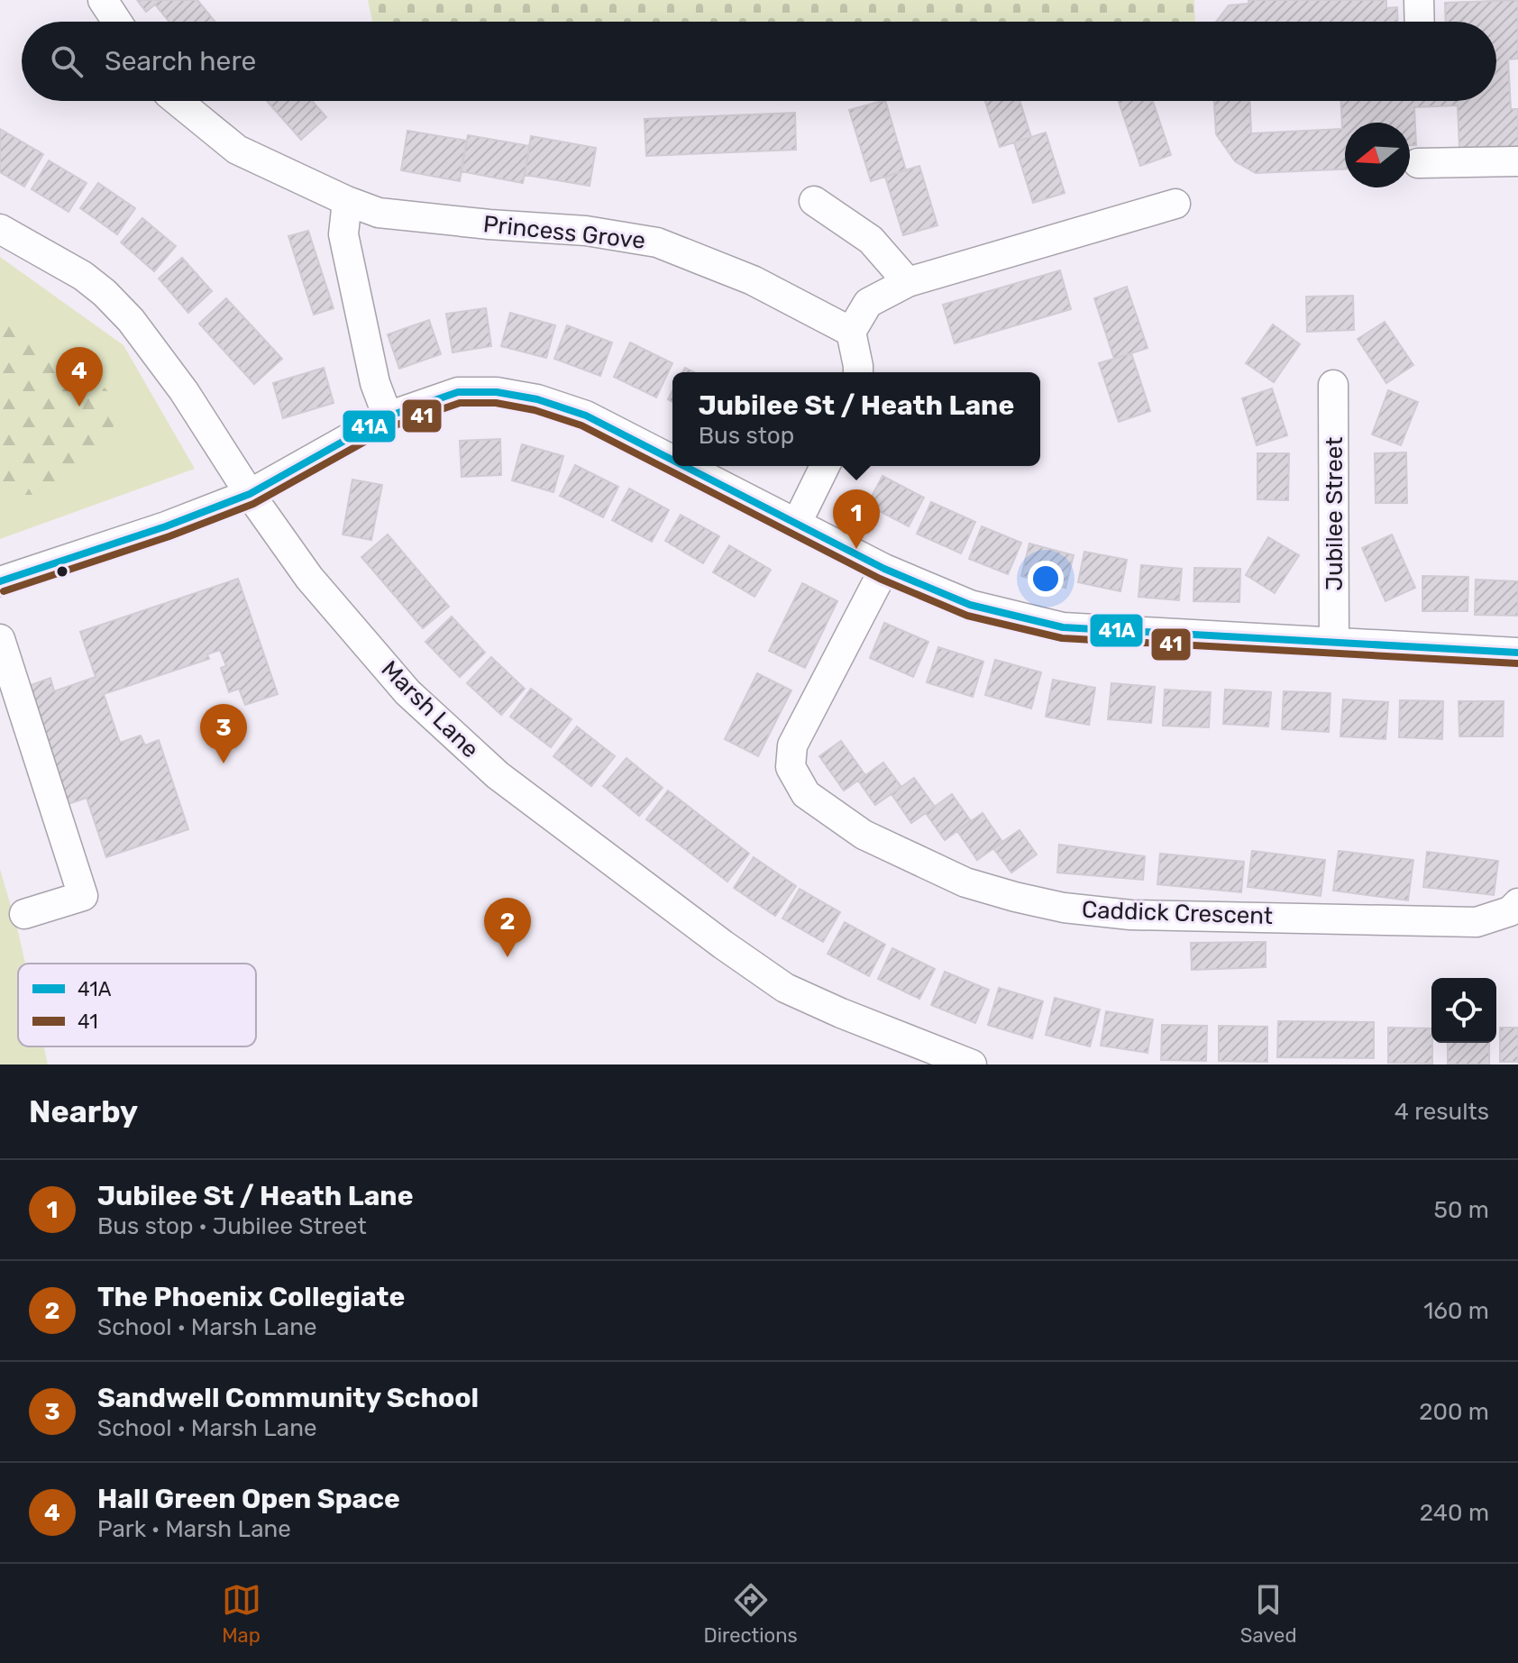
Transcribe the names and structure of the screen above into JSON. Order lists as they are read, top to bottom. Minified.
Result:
{"streets":{"street":["Princess Grove","Jubilee Street","Marsh Lane","Caddick Crescent"]},"lines":["transit line 41A","transit line 41"],"legend":["41A","41"],"north":"left","page":{"search":"Search here","pins":["4","1","3","2"],"popup":["Jubilee St / Heath Lane","Bus stop"],"heading":["Nearby","4 results"],"list":[{"mark":"1","name":"Jubilee St / Heath Lane","note":"Bus stop · Jubilee Street","value":"50 m"},{"mark":"2","name":"The Phoenix Collegiate","note":"School · Marsh Lane","value":"160 m"},{"mark":"3","name":"Sandwell Community School","note":"School · Marsh Lane","value":"200 m"},{"mark":"4","name":"Hall Green Open Space","note":"Park · Marsh Lane","value":"240 m"}],"nav":["Map","Directions","Saved"]}}
